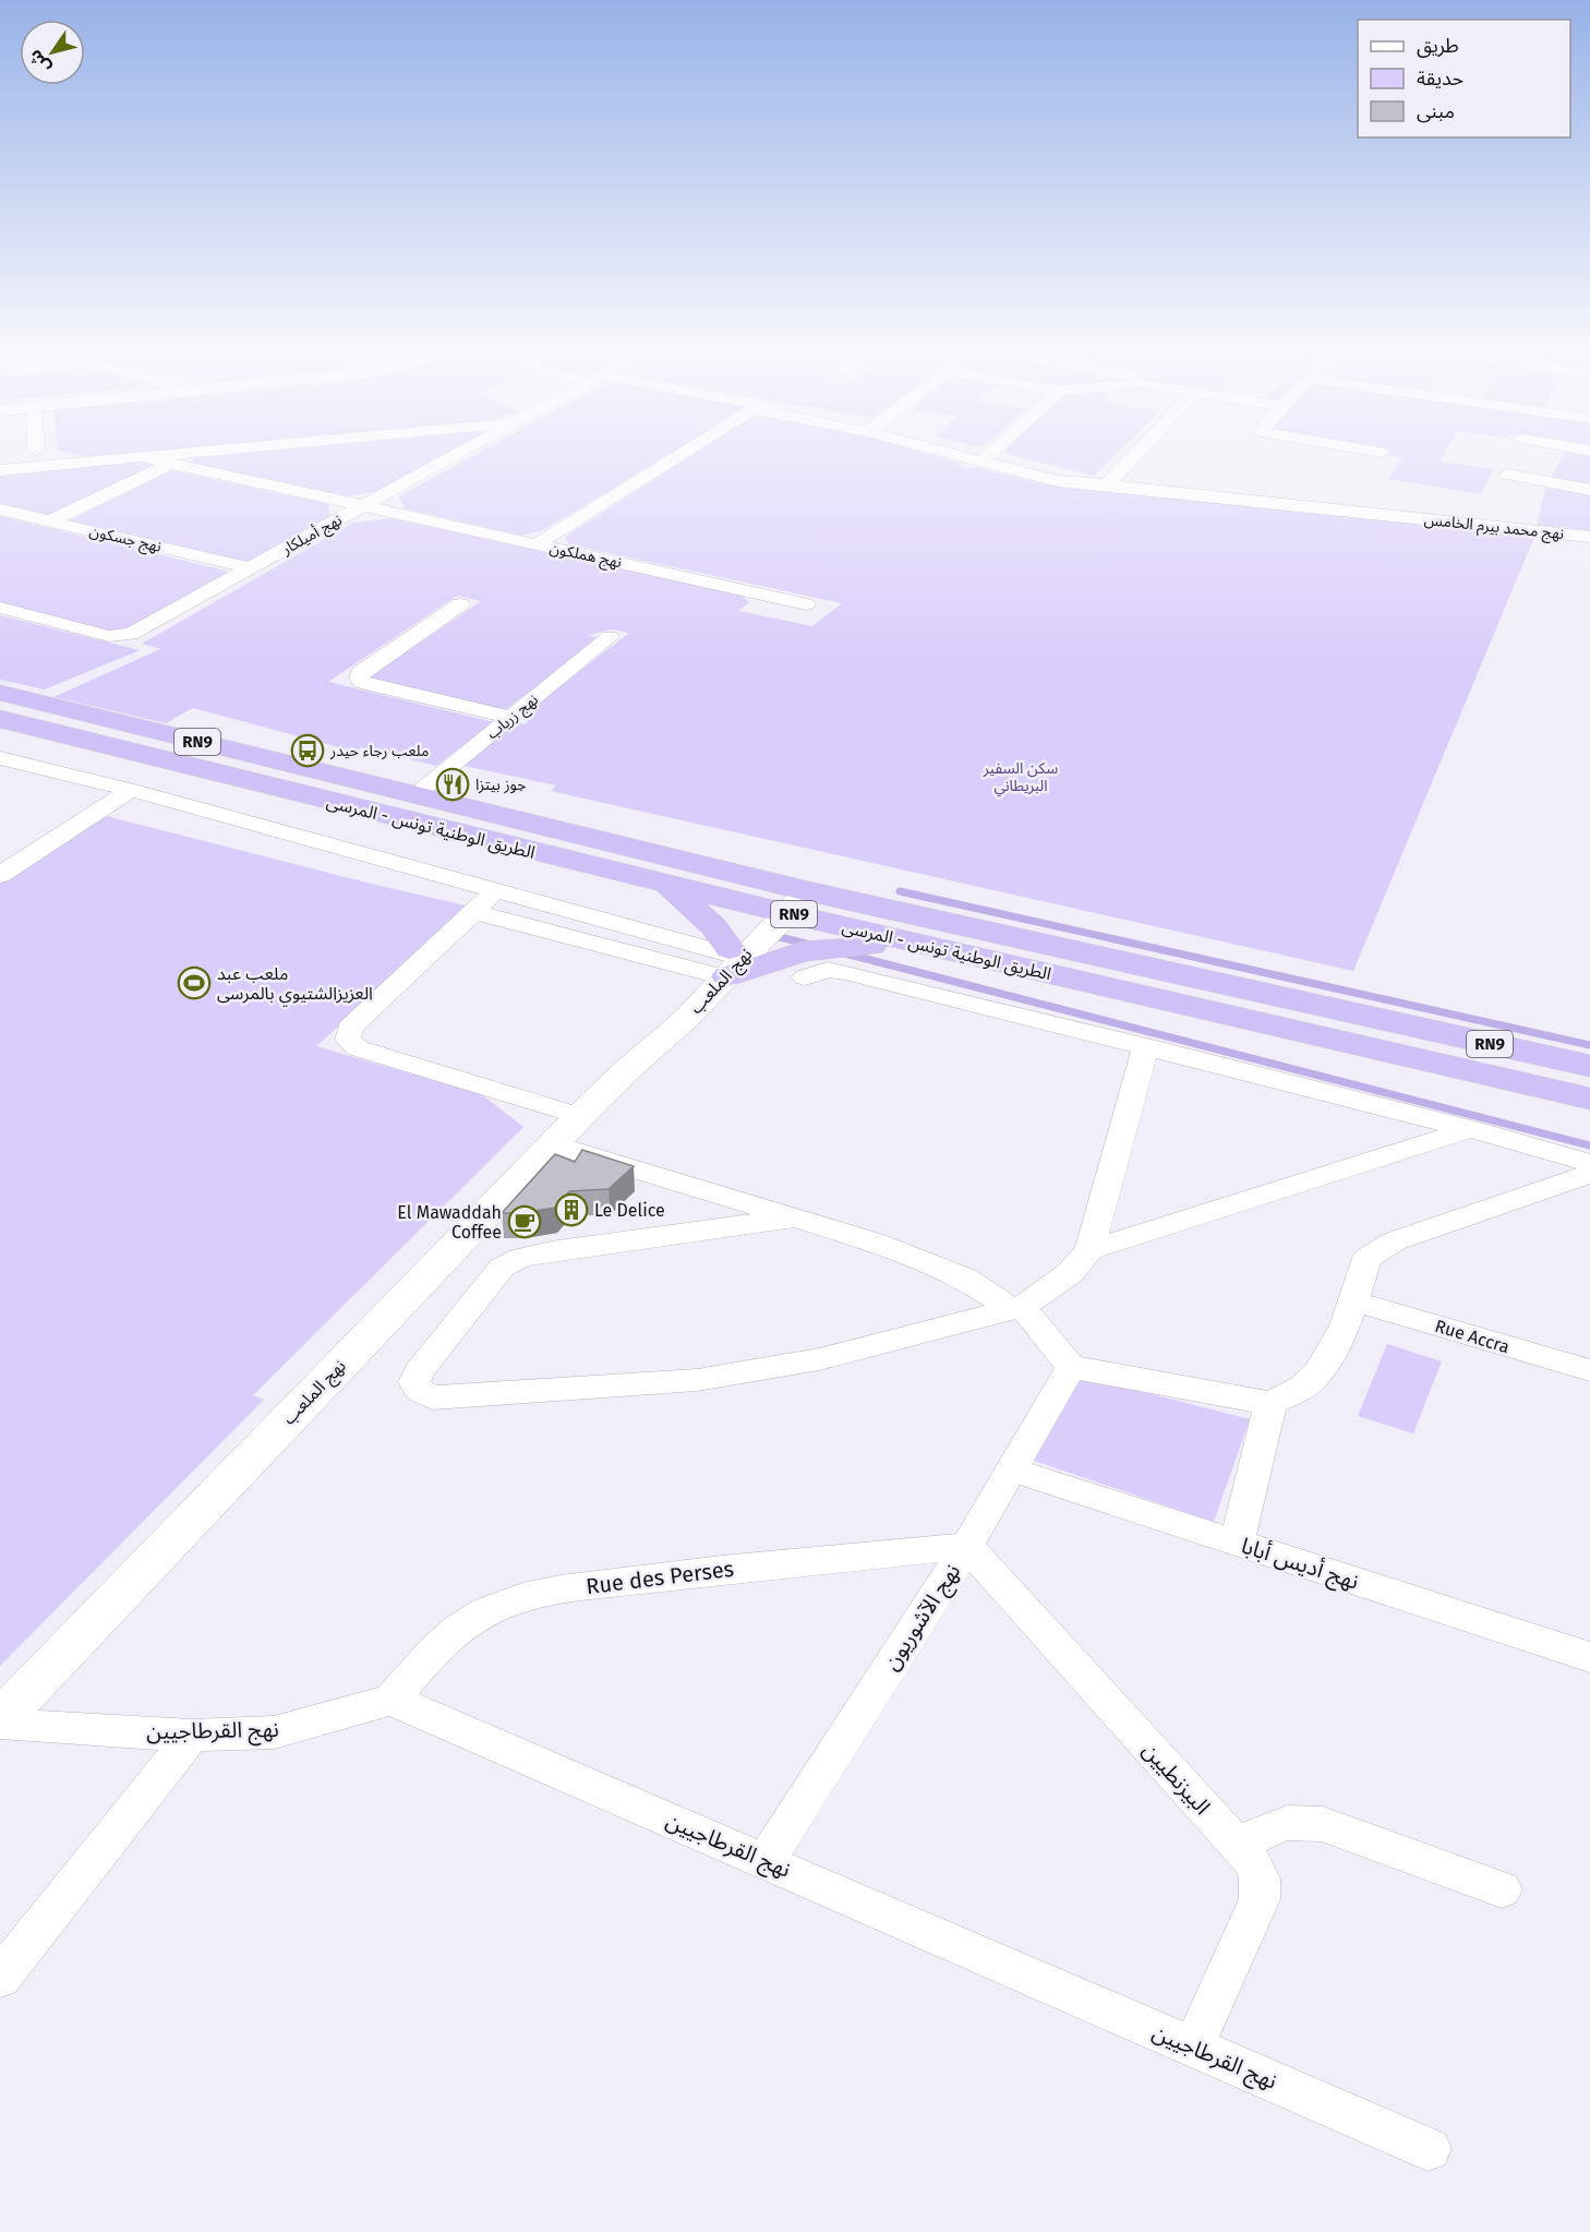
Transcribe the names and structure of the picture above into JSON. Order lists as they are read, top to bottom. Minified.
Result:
{"streets":{"highway":["RN9","الطريق الوطنية تونس - المرسى"],"street":["نهج محمد بيرم الخامس","نهج أميلكار","نهج جسكون","نهج هملكون","نهج زرياب","نهج الملعب","Rue Accra","نهج أديس أبابا","Rue des Perses","نهج الآشوريون","نهج القرطاجيين","البيزنطيين"]},"crossings":[["نهج أميلكار","نهج جسكون"],["نهج أميلكار","نهج هملكون"],["نهج زرياب","الطريق الوطنية تونس - المرسى"],["الطريق الوطنية تونس - المرسى","نهج الملعب"],["نهج الملعب","نهج القرطاجيين"],["نهج أديس أبابا","نهج الآشوريون"],["Rue des Perses","نهج الآشوريون"],["Rue des Perses","نهج القرطاجيين"],["Rue des Perses","البيزنطيين"],["نهج الآشوريون","نهج القرطاجيين"],["نهج الآشوريون","البيزنطيين"],["نهج القرطاجيين","البيزنطيين"]],"parks":["سكن السفير البريطاني"],"places":{"bus stop":["ملعب رجاء حيدر"],"restaurant":["جوز بيتزا"],"sports":["ملعب عبد العزيزالشتيوي بالمرسى"],"building":["Le Delice"],"cafe":["El Mawaddah Coffee"]},"legend":["طريق","حديقة","مبنى"],"north":"bottom left"}
